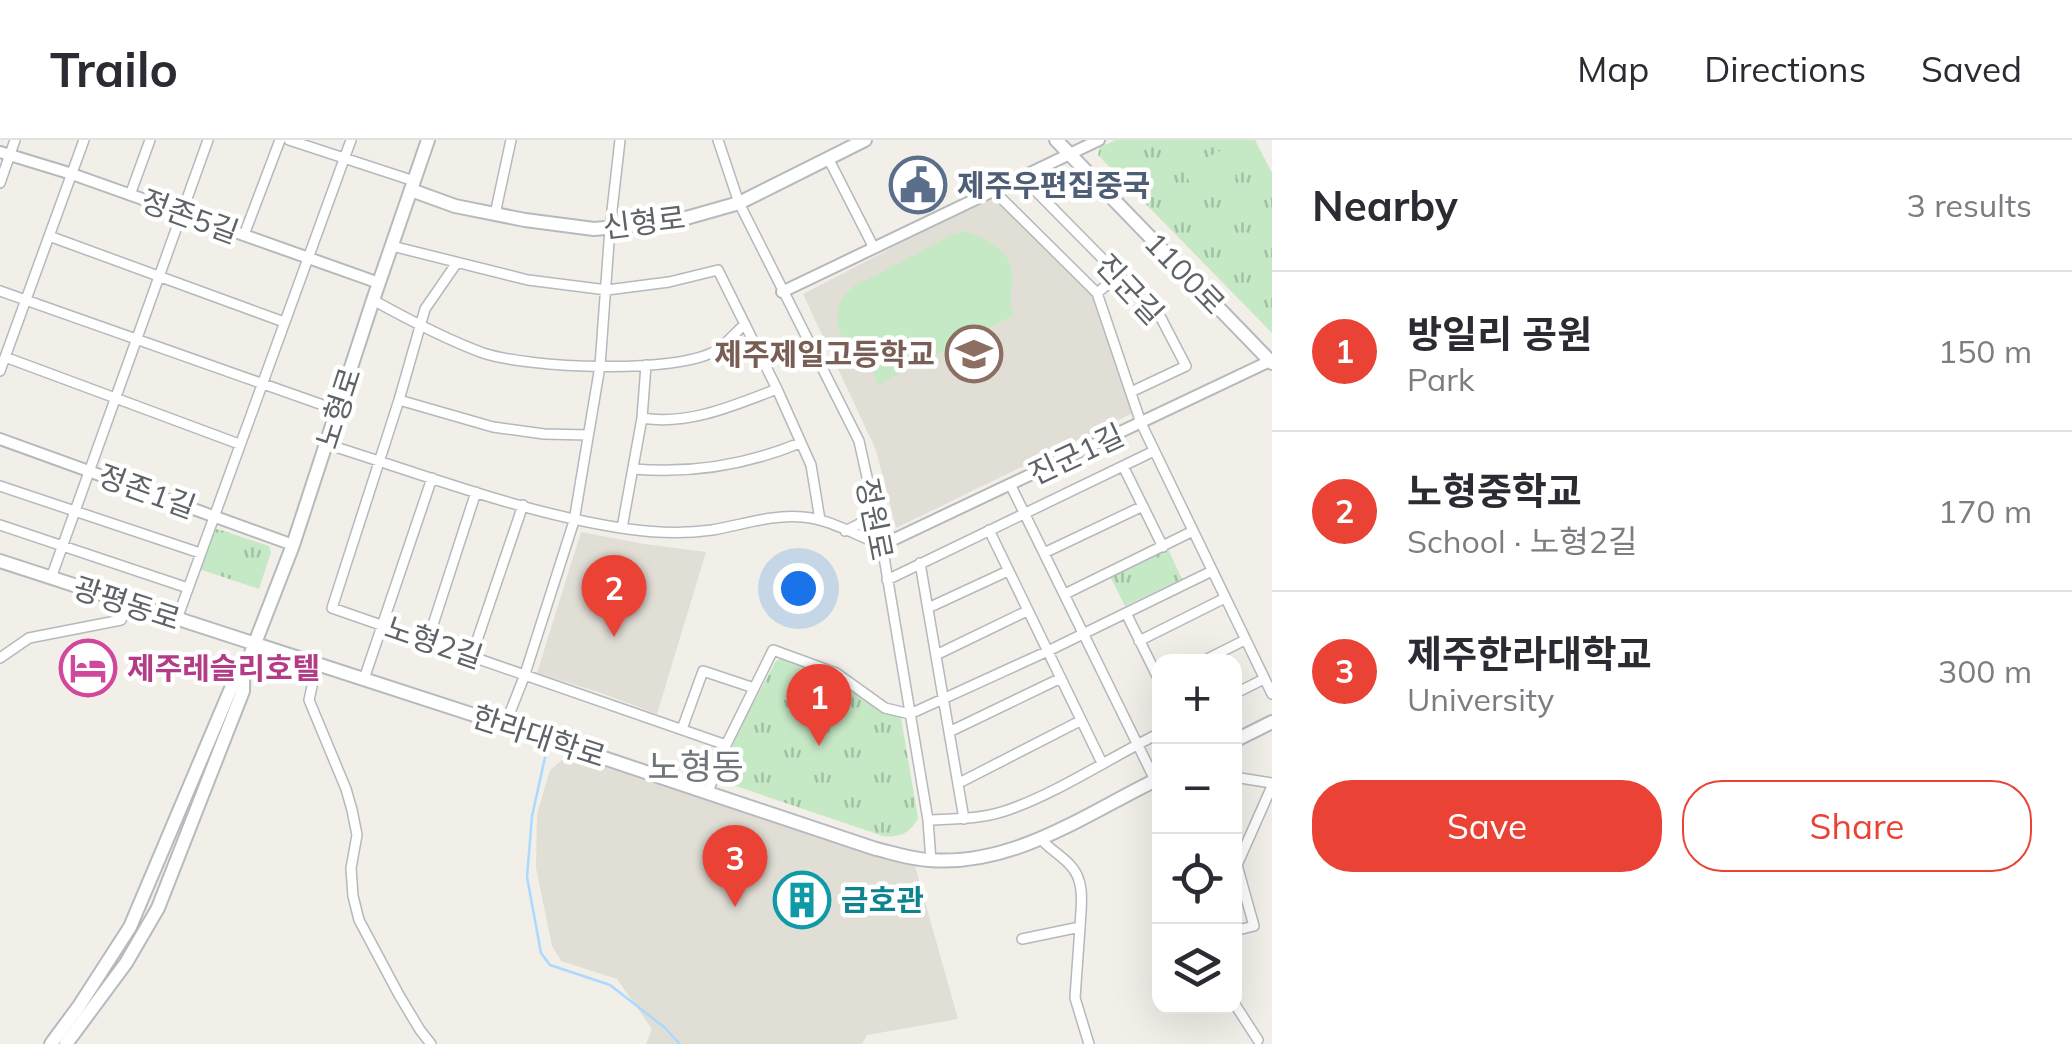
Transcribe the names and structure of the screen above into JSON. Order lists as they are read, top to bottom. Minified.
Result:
{"streets":{"main road":["신형로","1100로","노형로","광평동로","한라대학로"],"street":["정존5길","진군길","진군1길","정존1길","정원로","노형2길"]},"crossings":[["정존5길","노형로"],["신형로","노형로"],["신형로","정원로"],["1100로","진군1길"],["진군길","진군1길"],["노형로","정존1길"],["노형로","광평동로"],["노형로","한라대학로"],["진군1길","정원로"],["정원로","한라대학로"],["광평동로","한라대학로"]],"districts":["노형동"],"places":{"public building":["제주우편집중국"],"school or university":["제주제일고등학교"],"hotel":["제주레슬리호텔"],"building":["금호관"]},"page":{"header":"Trailo","nav":["Map","Directions","Saved"],"heading":["Nearby","3 results"],"list":[{"mark":"1","name":"방일리 공원","note":"Park","value":"150 m"},{"mark":"2","name":"노형중학교","note":"School · 노형2길","value":"170 m"},{"mark":"3","name":"제주한라대학교","note":"University","value":"300 m"}],"pins":["2","1","3"],"map_buttons":["+","−"],"buttons":["Save","Share"]}}
